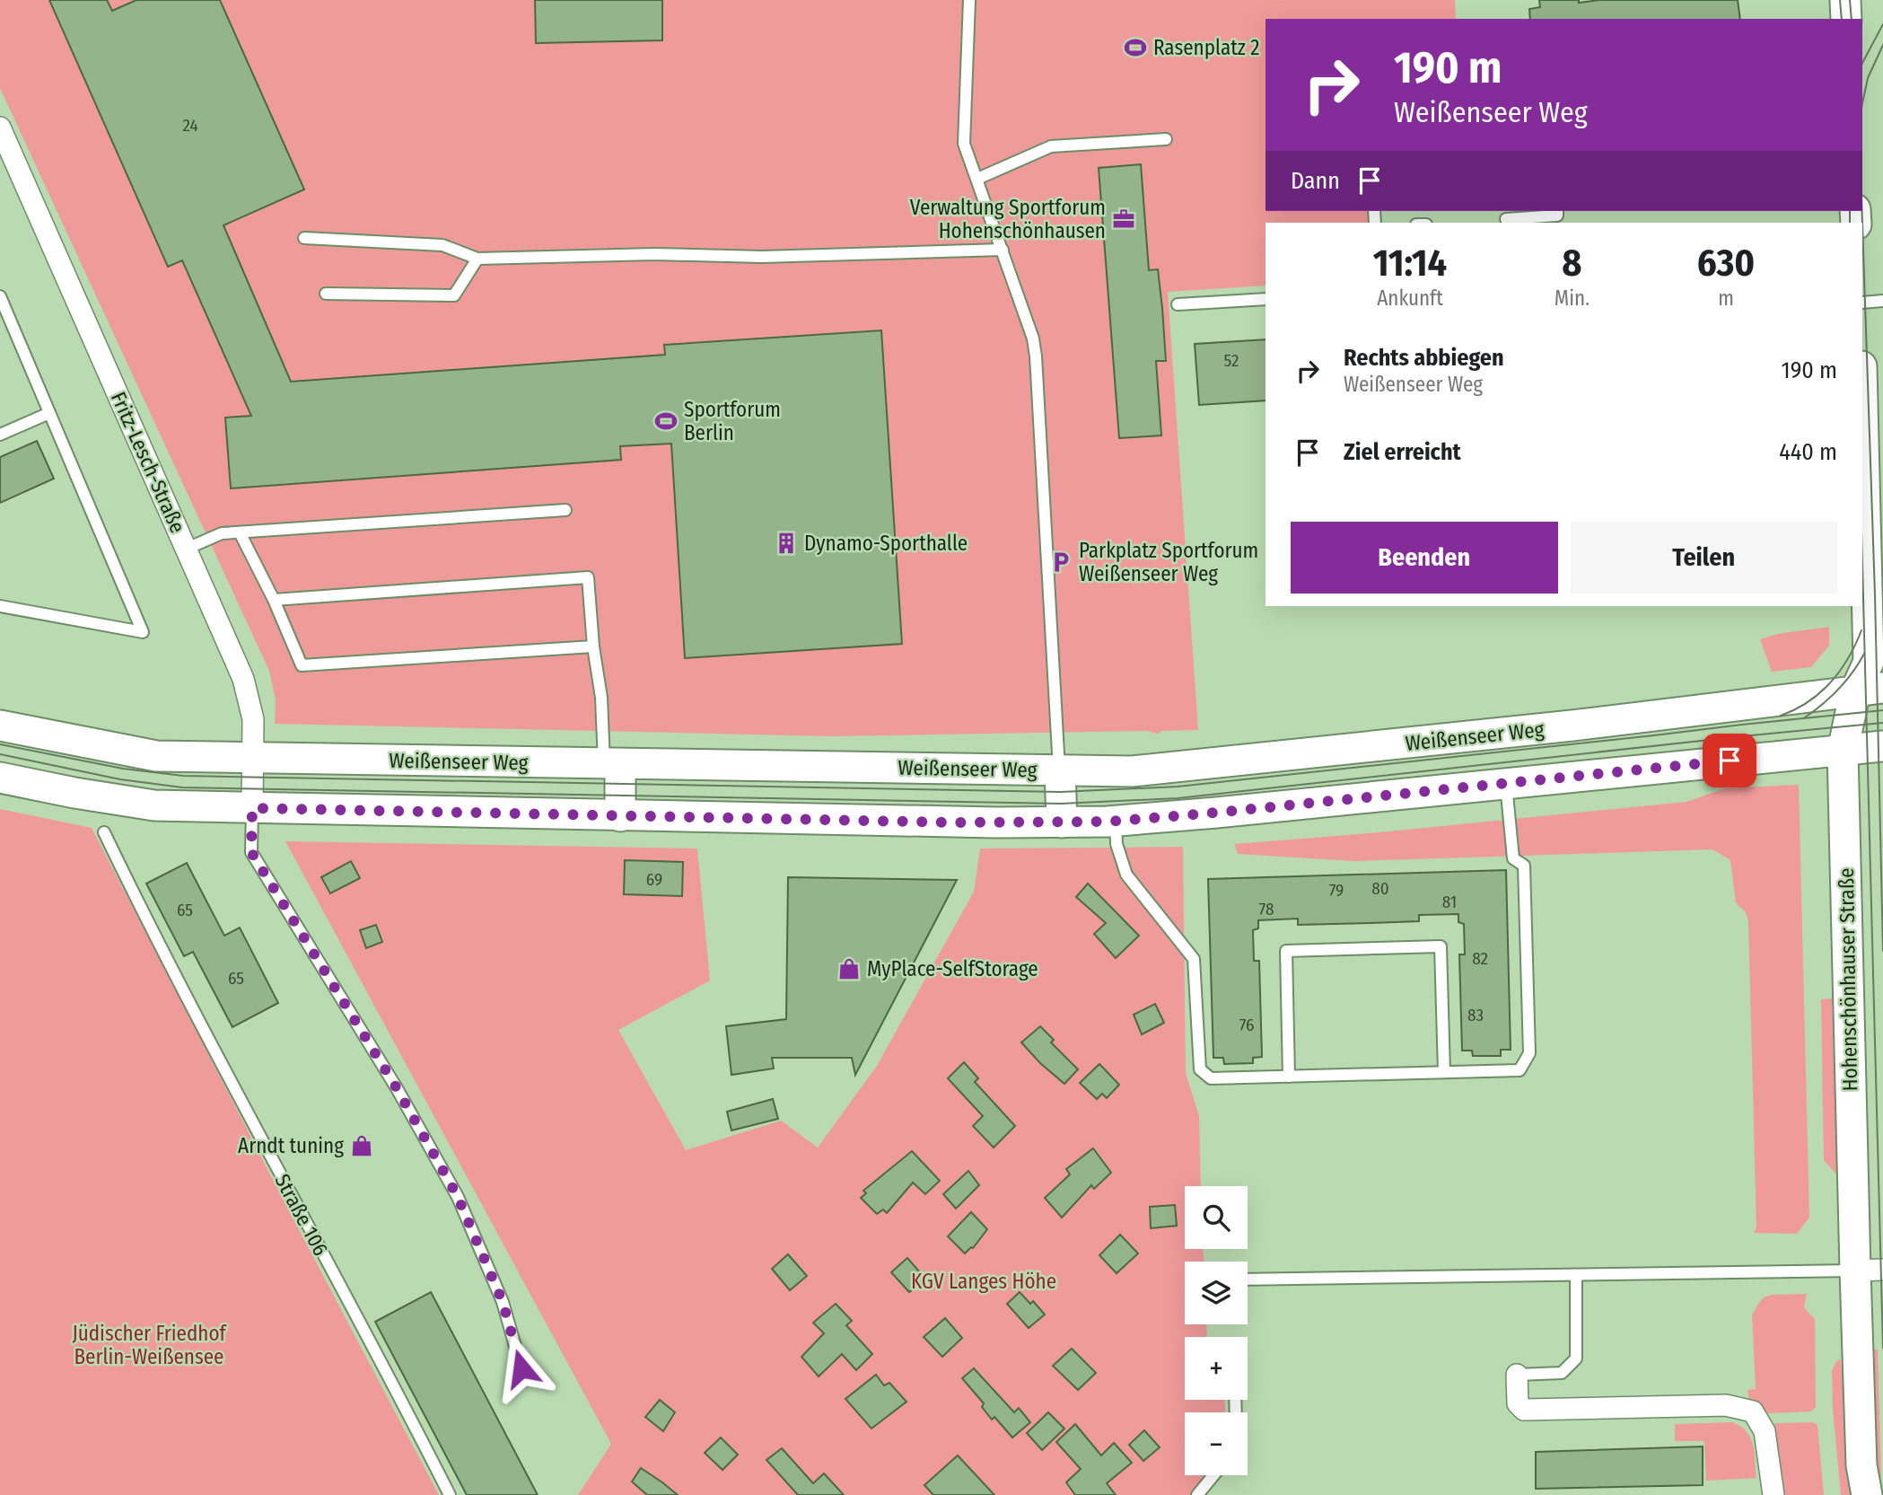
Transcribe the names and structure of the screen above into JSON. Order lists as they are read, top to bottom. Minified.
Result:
{"streets":{"main road":["Weißenseer Weg","Hohenschönhauser Straße"],"street":["Fritz-Lesch-Straße"],"lane":["Straße 106"]},"crossings":[["Fritz-Lesch-Straße","Weißenseer Weg"],["Weißenseer Weg","Hohenschönhauser Straße"]],"parks":["KGV Langes Höhe","Jüdischer Friedhof Berlin-Weißensee"],"places":{"sports":["Rasenplatz 2","Sportforum Berlin"],"office":["Verwaltung Sportforum Hohenschönhausen"],"building":["Dynamo-Sporthalle"],"parking":["Parkplatz Sportforum Weißenseer Weg"],"shop":["MyPlace-SelfStorage","Arndt tuning"]},"house_numbers":["24","52","69","80","79","81","78","65","82","65","83","76"],"page":{"turn":["190 m","Weißenseer Weg"],"then":"Dann","eta":["11:14","Ankunft","8","Min.","630","m"],"list":[{"name":"Rechts abbiegen","note":"Weißenseer Weg","value":"190 m"},{"name":"Ziel erreicht","value":"440 m"}],"buttons":["Beenden","Teilen"],"map_buttons":["+","−"]}}
